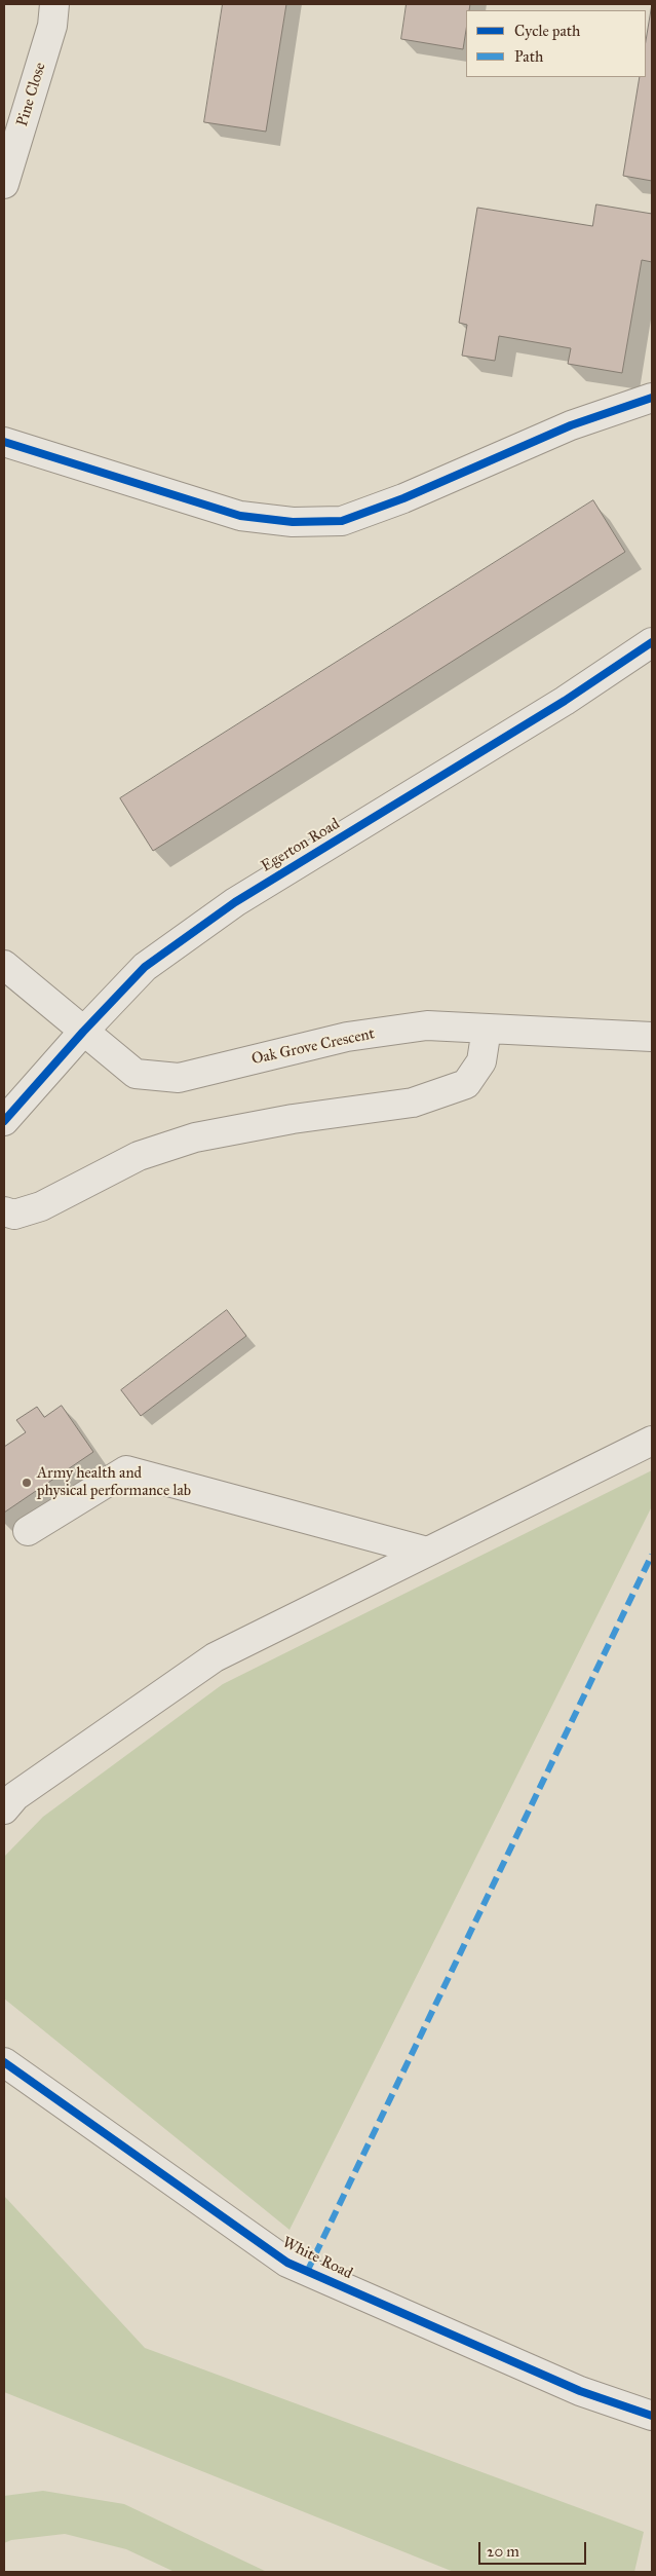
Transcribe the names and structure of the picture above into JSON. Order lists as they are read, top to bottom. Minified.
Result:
{"streets":{"street":["Pine Close","Egerton Road","Oak Grove Crescent","White Road"]},"crossings":[["Egerton Road","Oak Grove Crescent"]],"places":["Army health and physical performance lab"],"legend":["Cycle path","Path"],"scale_bar":"20 m"}
